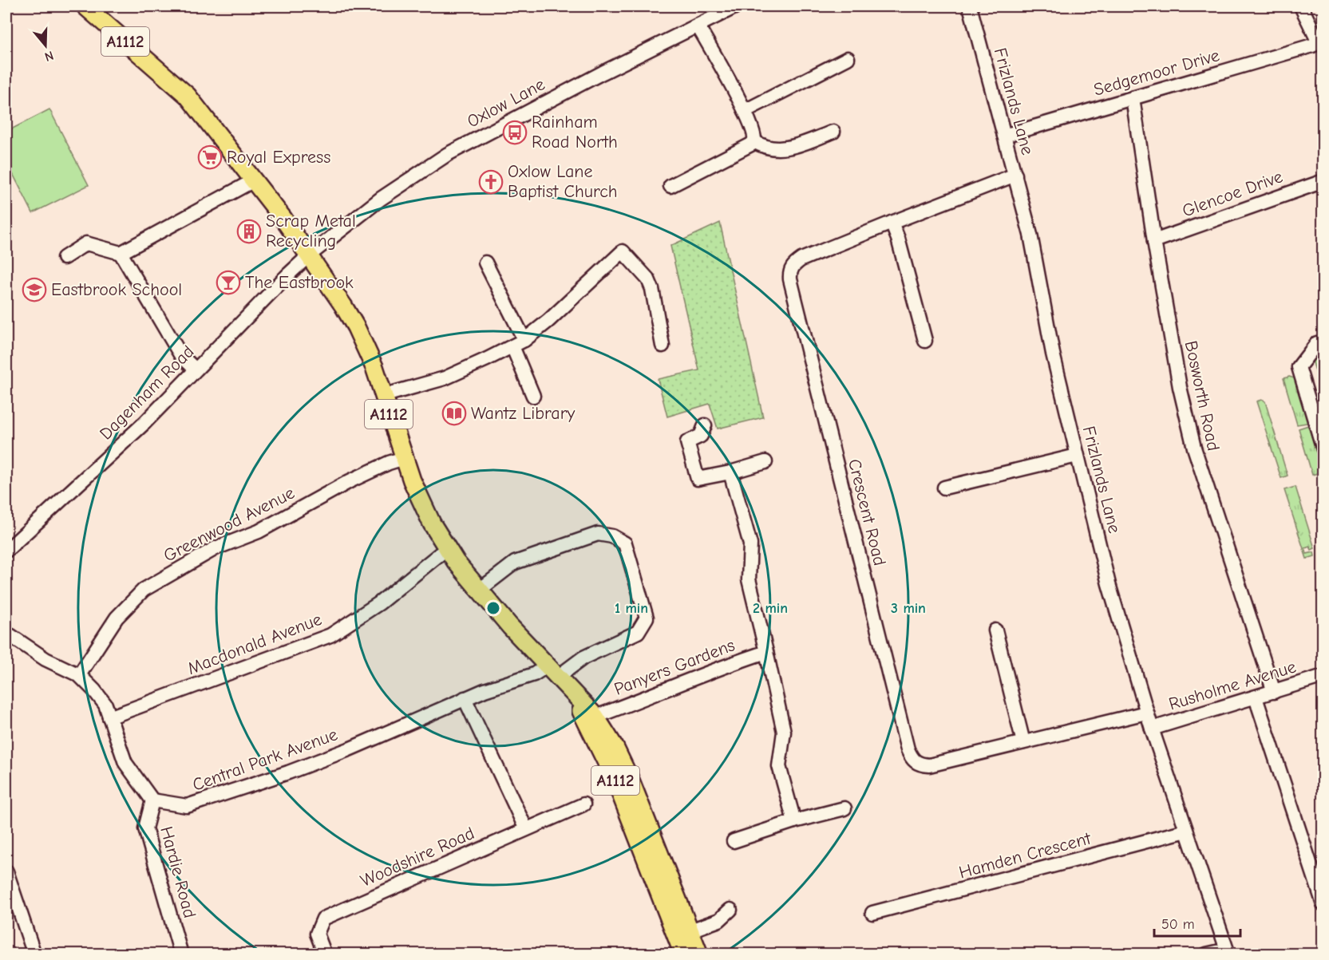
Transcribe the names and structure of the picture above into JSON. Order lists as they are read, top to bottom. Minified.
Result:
{"streets":{"main road":["A1112"],"street":["Sedgemoor Drive","Frizlands Lane","Oxlow Lane","Glencoe Drive","Dagenham Road","Bosworth Road","Crescent Road","Greenwood Avenue","Macdonald Avenue","Panyers Gardens","Rusholme Avenue","Central Park Avenue","Hamden Crescent","Woodshire Road","Hardie Road"]},"crossings":[["A1112","Oxlow Lane"],["A1112","Dagenham Road"],["A1112","Greenwood Avenue"],["A1112","Macdonald Avenue"],["A1112","Panyers Gardens"],["A1112","Central Park Avenue"],["Sedgemoor Drive","Frizlands Lane"],["Sedgemoor Drive","Bosworth Road"],["Frizlands Lane","Crescent Road"],["Frizlands Lane","Rusholme Avenue"],["Frizlands Lane","Hamden Crescent"],["Oxlow Lane","Dagenham Road"],["Glencoe Drive","Bosworth Road"],["Bosworth Road","Rusholme Avenue"],["Central Park Avenue","Hardie Road"]],"places":{"bus stop":["Rainham Road North"],"supermarket":["Royal Express"],"church":["Oxlow Lane Baptist Church"],"building":["Scrap Metal Recycling"],"bar":["The Eastbrook"],"school or university":["Eastbrook School"],"library":["Wantz Library"]},"scale_bar":"50 m","north":"bottom","rings":["1 min","2 min","3 min"]}
